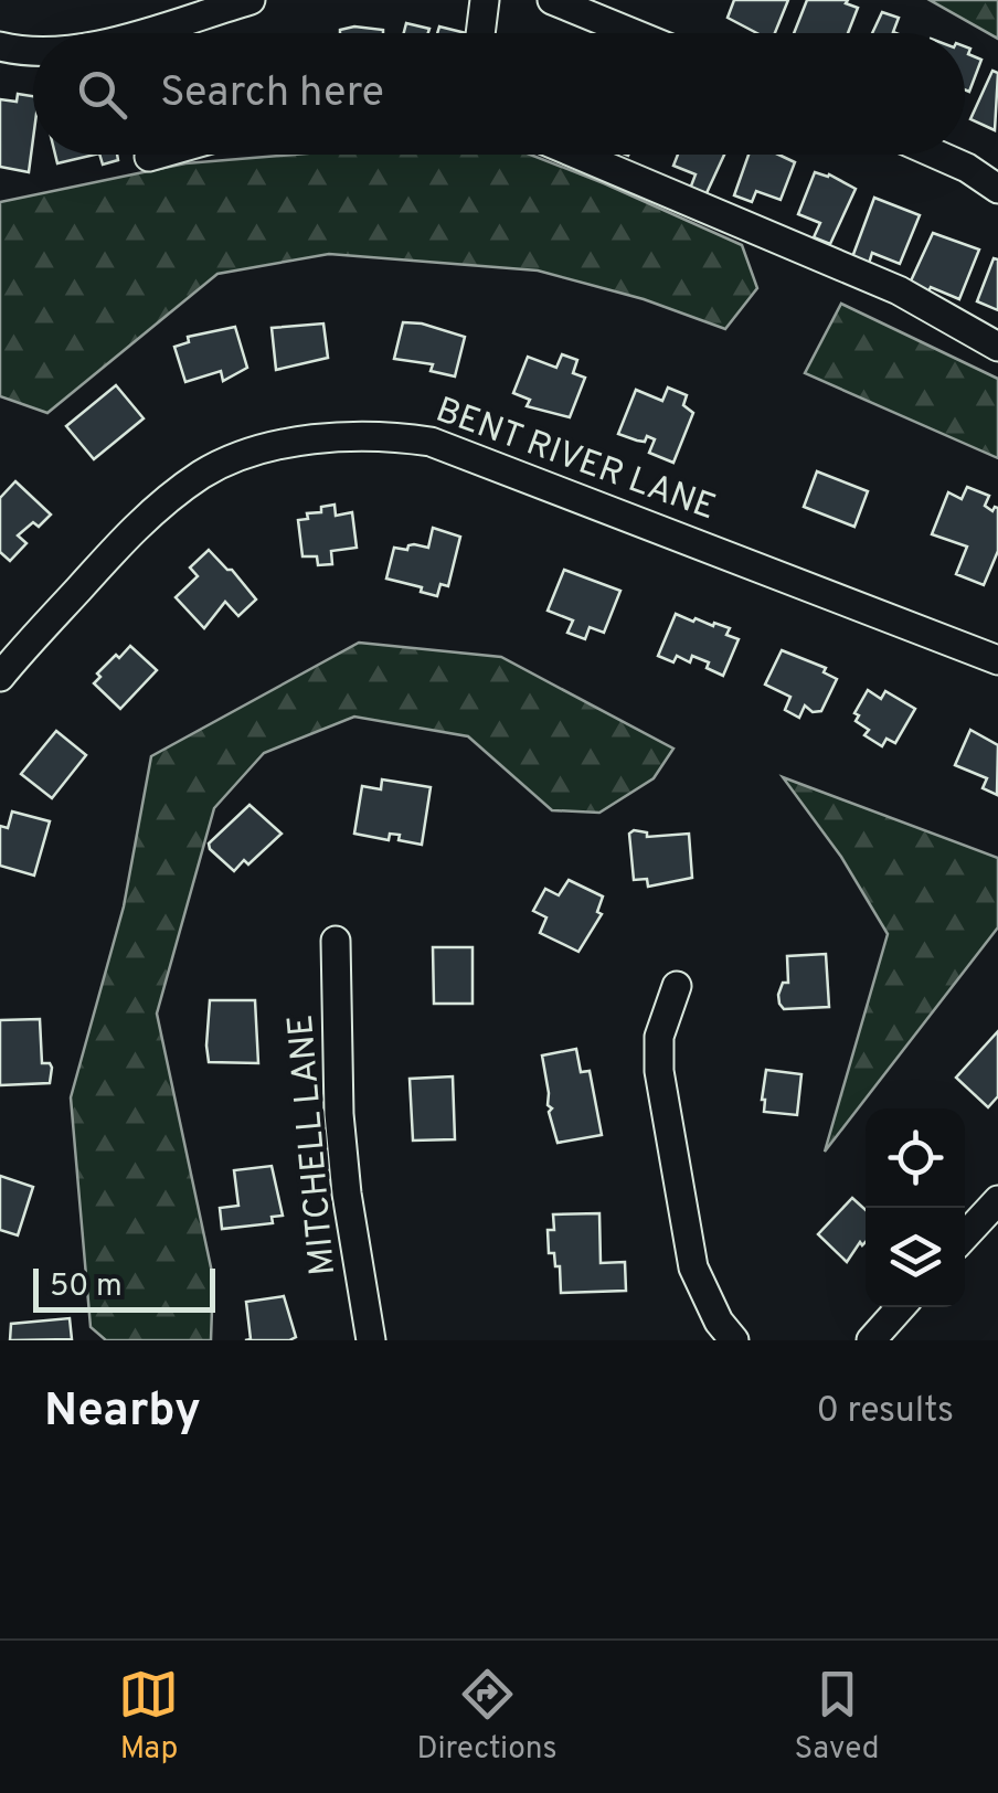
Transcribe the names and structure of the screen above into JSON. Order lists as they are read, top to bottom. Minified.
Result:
{"streets":{"street":["BENT RIVER LANE","MITCHELL LANE"]},"scale_bar":"50 m","page":{"search":"Search here","scale":"50 m","heading":["Nearby","0 results"],"nav":["Map","Directions","Saved"]}}
